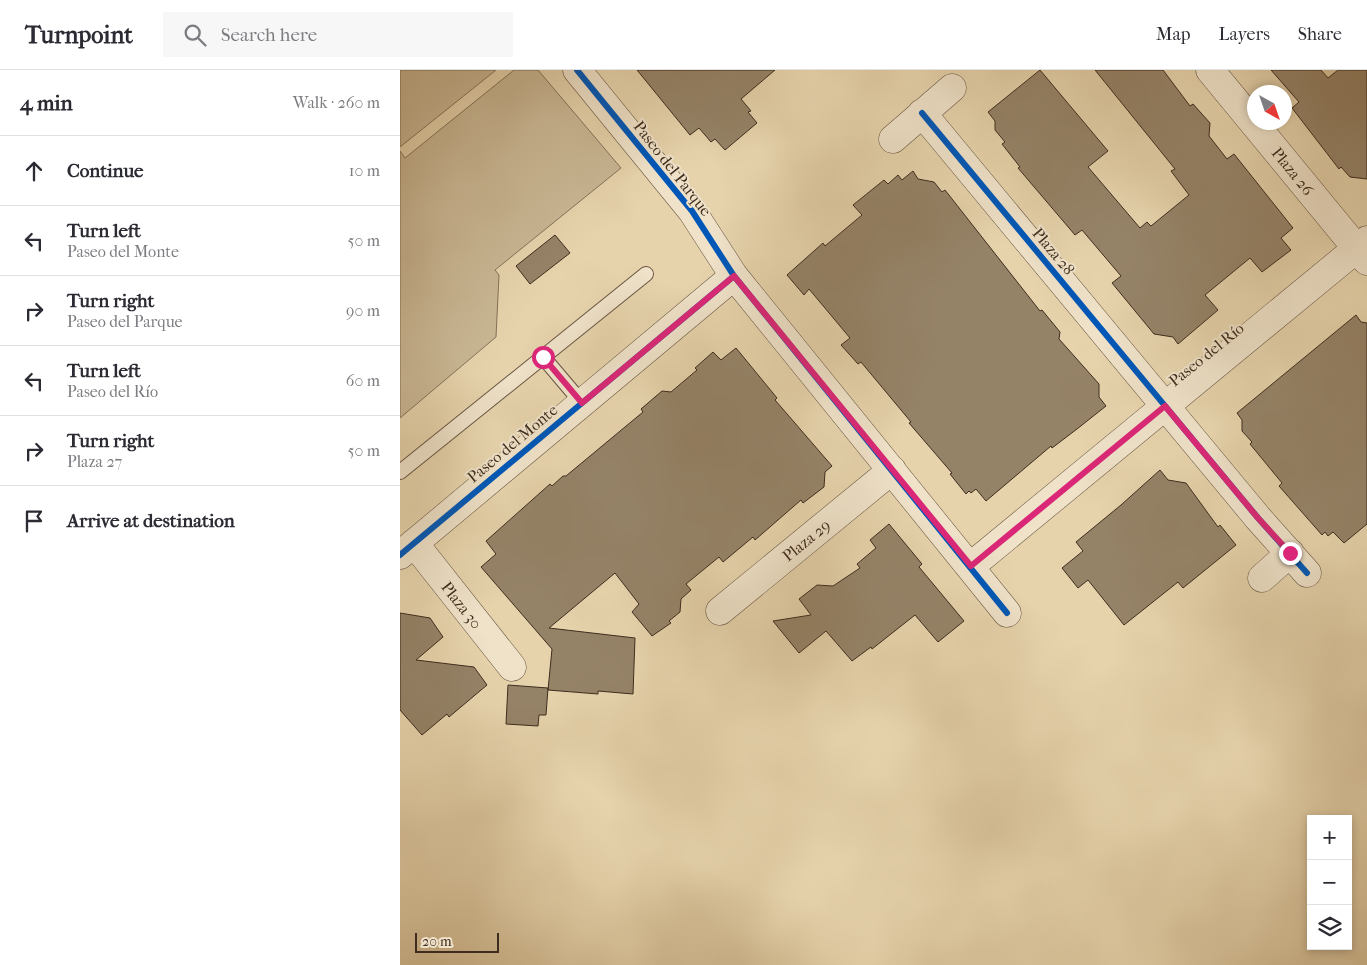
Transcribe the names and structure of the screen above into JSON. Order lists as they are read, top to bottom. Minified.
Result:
{"streets":{"street":["Paseo del Parque","Plaza 26","Plaza 28","Paseo del Río","Paseo del Monte","Plaza 29","Plaza 30"]},"crossings":[["Paseo del Parque","Paseo del Río"],["Paseo del Parque","Paseo del Monte"],["Paseo del Parque","Plaza 29"],["Plaza 26","Paseo del Río"],["Plaza 28","Paseo del Río"],["Paseo del Monte","Plaza 30"]],"scale_bar":"20 m","north":"bottom right","page":{"header":"Turnpoint","search":"Search here","nav":["Map","Layers","Share"],"heading":["4 min","Walk · 260 m"],"list":[["Continue","10 m"],["Turn left","Paseo del Monte","50 m"],["Turn right","Paseo del Parque","90 m"],["Turn left","Paseo del Río","60 m"],["Turn right","Plaza 27","50 m"],"Arrive at destination"],"map_buttons":["+","−"],"scale":"20 m"}}
